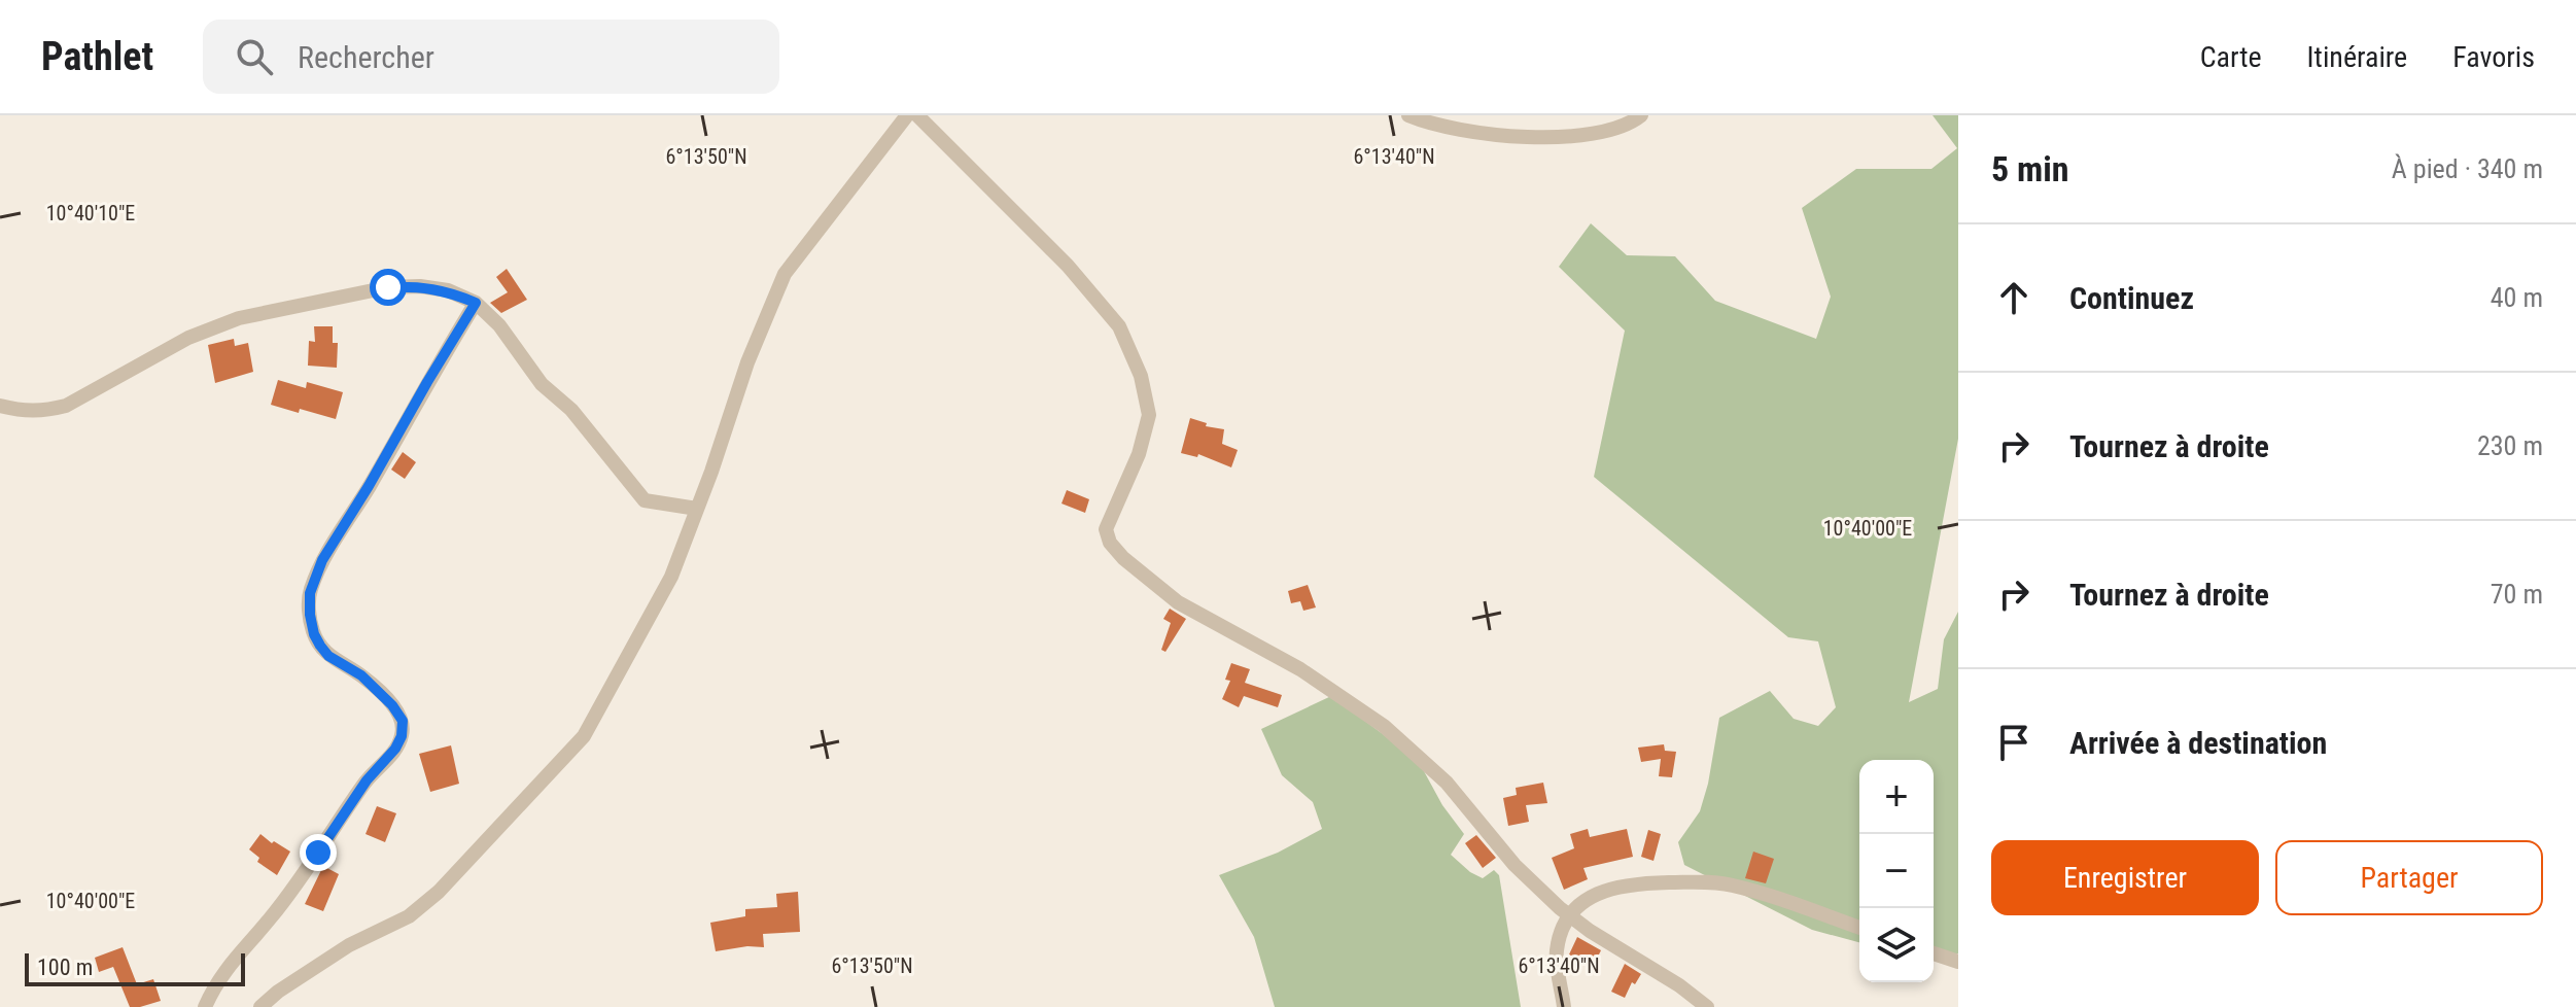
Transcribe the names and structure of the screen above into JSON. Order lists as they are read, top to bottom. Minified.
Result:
{"scale_bar":"100 m","page":{"header":"Pathlet","search":"Rechercher","nav":["Carte","Itinéraire","Favoris"],"heading":["5 min","À pied · 340 m"],"list":[["Continuez","40 m"],["Tournez à droite","230 m"],["Tournez à droite","70 m"],"Arrivée à destination"],"map_buttons":["+","−"],"buttons":["Enregistrer","Partager"],"scale":"100 m"},"coordinates":["6°13'50\"N","6°13'40\"N","10°40'10\"E","10°40'00\"E"]}
